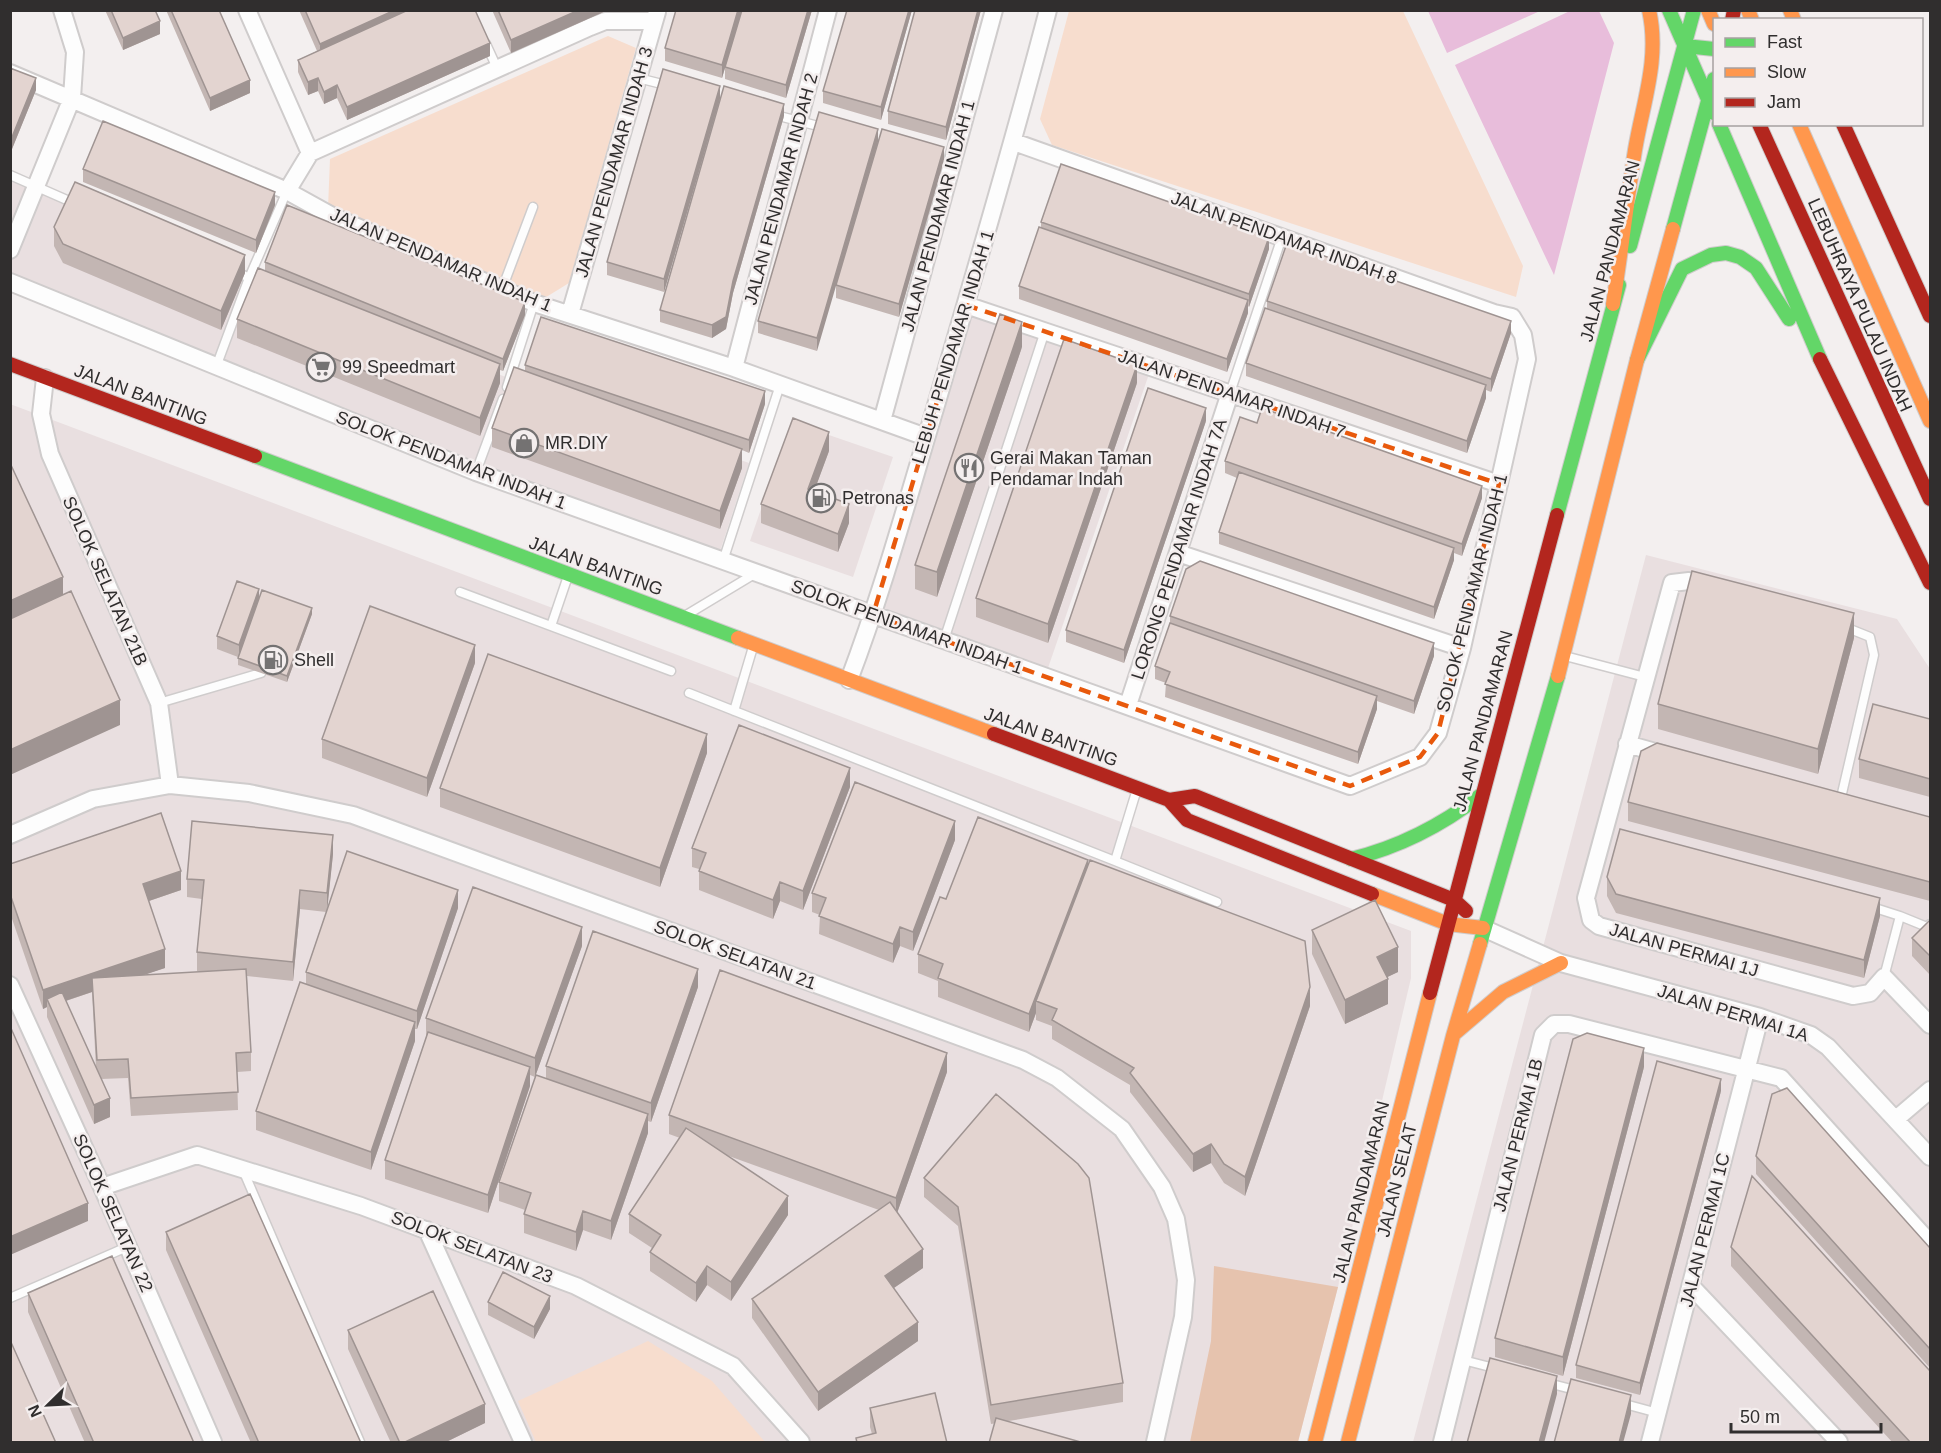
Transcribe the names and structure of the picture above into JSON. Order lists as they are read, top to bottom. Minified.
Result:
{"streets":{"main road":["JALAN PANDAMARAN","LEBUHRAYA PULAU INDAH","JALAN BANTING","JALAN SELAT"],"street":["JALAN PENDAMAR INDAH 3","JALAN PENDAMAR INDAH 2","JALAN PENDAMAR INDAH 1","JALAN PENDAMAR INDAH 8","LEBUH PENDAMAR INDAH 1","JALAN PENDAMAR INDAH 7","SOLOK PENDAMAR INDAH 1","LORONG PENDAMAR INDAH 7A","SOLOK SELATAN 21B","JALAN PERMAI 1J","SOLOK SELATAN 21","JALAN PERMAI 1A","JALAN PERMAI 1B","SOLOK SELATAN 22","JALAN PERMAI 1C","SOLOK SELATAN 23"]},"crossings":[["JALAN PENDAMAR INDAH 3","JALAN PENDAMAR INDAH 1"],["JALAN PENDAMAR INDAH 2","JALAN PENDAMAR INDAH 1"],["JALAN PENDAMAR INDAH 1","LEBUH PENDAMAR INDAH 1"],["JALAN PENDAMAR INDAH 8","LEBUH PENDAMAR INDAH 1"],["JALAN PENDAMAR INDAH 8","SOLOK PENDAMAR INDAH 1"],["JALAN PANDAMARAN","JALAN BANTING"],["LEBUH PENDAMAR INDAH 1","JALAN PENDAMAR INDAH 7"],["LEBUH PENDAMAR INDAH 1","JALAN BANTING"],["LEBUH PENDAMAR INDAH 1","SOLOK PENDAMAR INDAH 1"],["JALAN PENDAMAR INDAH 7","SOLOK PENDAMAR INDAH 1"],["JALAN PENDAMAR INDAH 7","LORONG PENDAMAR INDAH 7A"],["JALAN BANTING","SOLOK SELATAN 21B"],["JALAN BANTING","JALAN PERMAI 1A"],["JALAN BANTING","JALAN SELAT"],["SOLOK PENDAMAR INDAH 1","LORONG PENDAMAR INDAH 7A"],["SOLOK SELATAN 21B","SOLOK SELATAN 21"],["JALAN PERMAI 1A","JALAN SELAT"],["JALAN PERMAI 1A","JALAN PERMAI 1C"],["JALAN PERMAI 1B","JALAN PERMAI 1C"],["SOLOK SELATAN 22","SOLOK SELATAN 23"]],"places":{"supermarket":["99 Speedmart"],"shop":["MR.DIY"],"restaurant":["Gerai Makan Taman Pendamar Indah"],"fuel station":["Petronas","Shell"]},"legend":["Fast","Slow","Jam"],"scale_bar":"50 m","north":"bottom left"}
